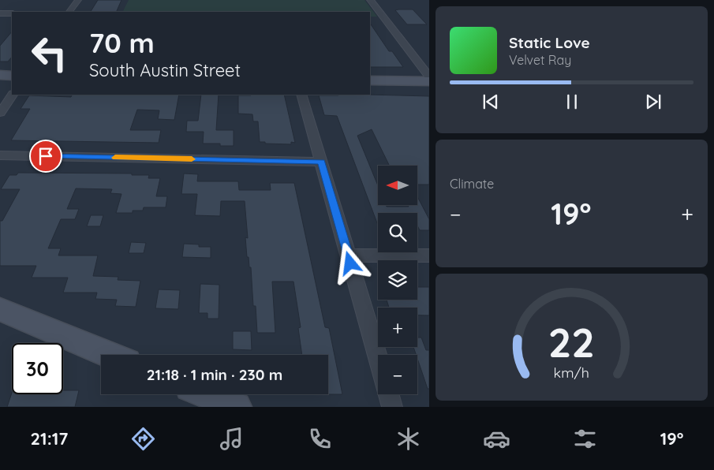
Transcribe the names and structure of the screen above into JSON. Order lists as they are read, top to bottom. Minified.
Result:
{"north":"left","page":{"turn":["70 m","South Austin Street"],"song":["Static Love","Velvet Ray"],"tile":"Climate","map_buttons":["+","−"],"heat":["−","19°","+"],"limit":"30","trip":"21:18 · 1 min · 230 m","tabs":["21:17","19°"],"gauge":["22","km/h"]}}
